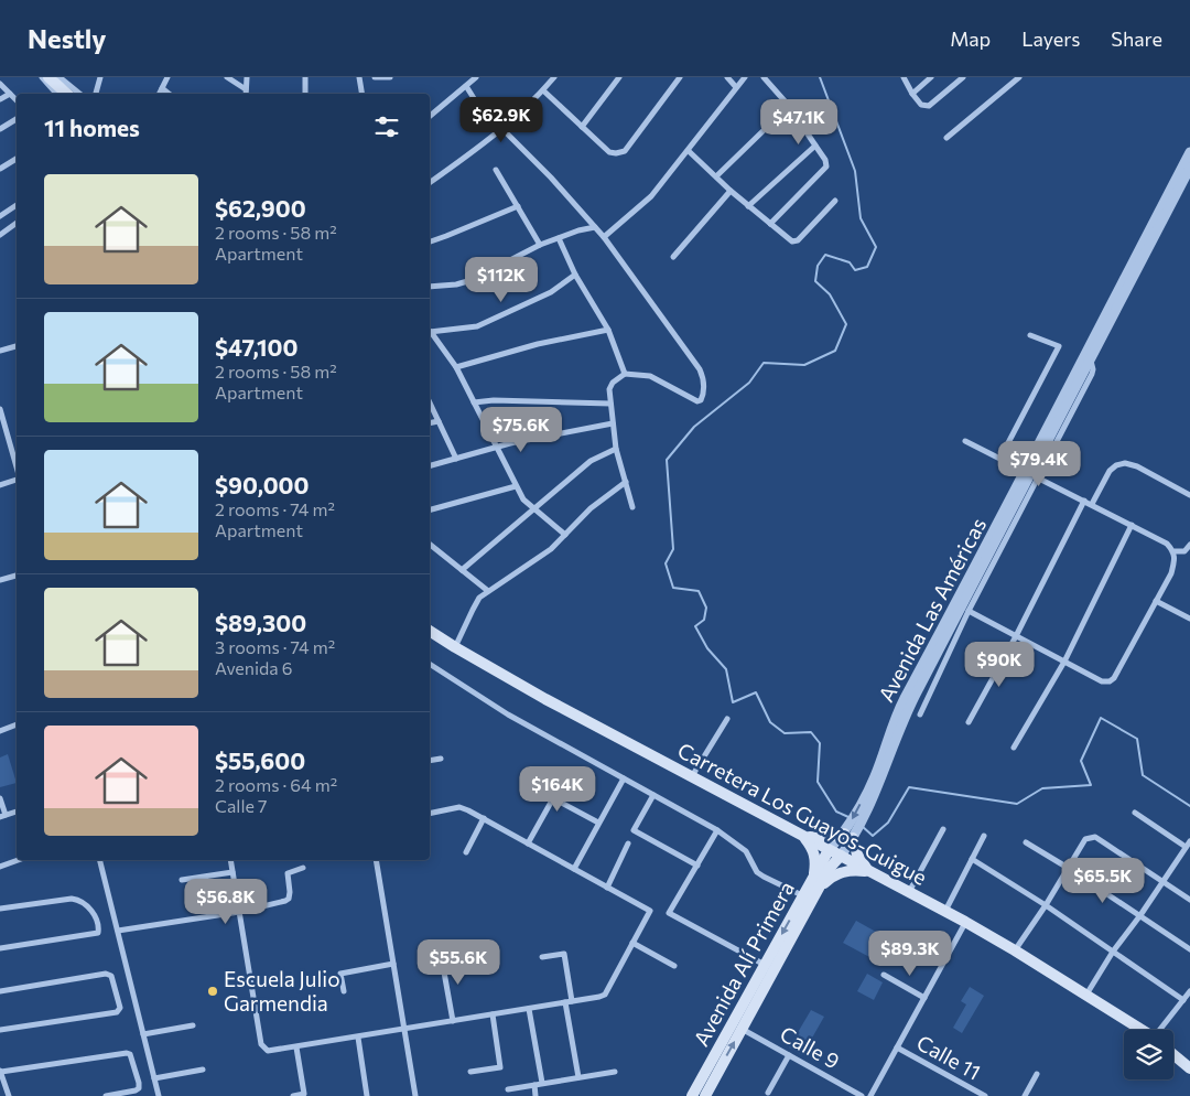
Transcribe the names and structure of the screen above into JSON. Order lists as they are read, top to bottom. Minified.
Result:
{"streets":{"main road":["Carretera Los Guayos-Guigue","Avenida Alí Primera"],"street":["Avenida Las Américas","Calle 9","Calle 11"]},"crossings":[["Avenida Las Américas","Carretera Los Guayos-Guigue"],["Avenida Las Américas","Avenida Alí Primera"],["Carretera Los Guayos-Guigue","Avenida Alí Primera"],["Avenida Alí Primera","Calle 9"]],"places":["Escuela Julio Garmendia"],"page":{"header":"Nestly","nav":["Map","Layers","Share"],"heading":"11 homes","price":["$62.9K","$47.1K","$112K","$75.6K","$79.4K","$90K","$164K","$65.5K","$56.8K","$89.3K","$55.6K"],"list":[{"name":"$62,900","note":"2 rooms · 58 m² · Apartment"},{"name":"$47,100","note":"2 rooms · 58 m² · Apartment"},{"name":"$90,000","note":"2 rooms · 74 m² · Apartment"},{"name":"$89,300","note":"3 rooms · 74 m² · Avenida 6"},{"name":"$55,600","note":"2 rooms · 64 m² · Calle 7"}]}}
